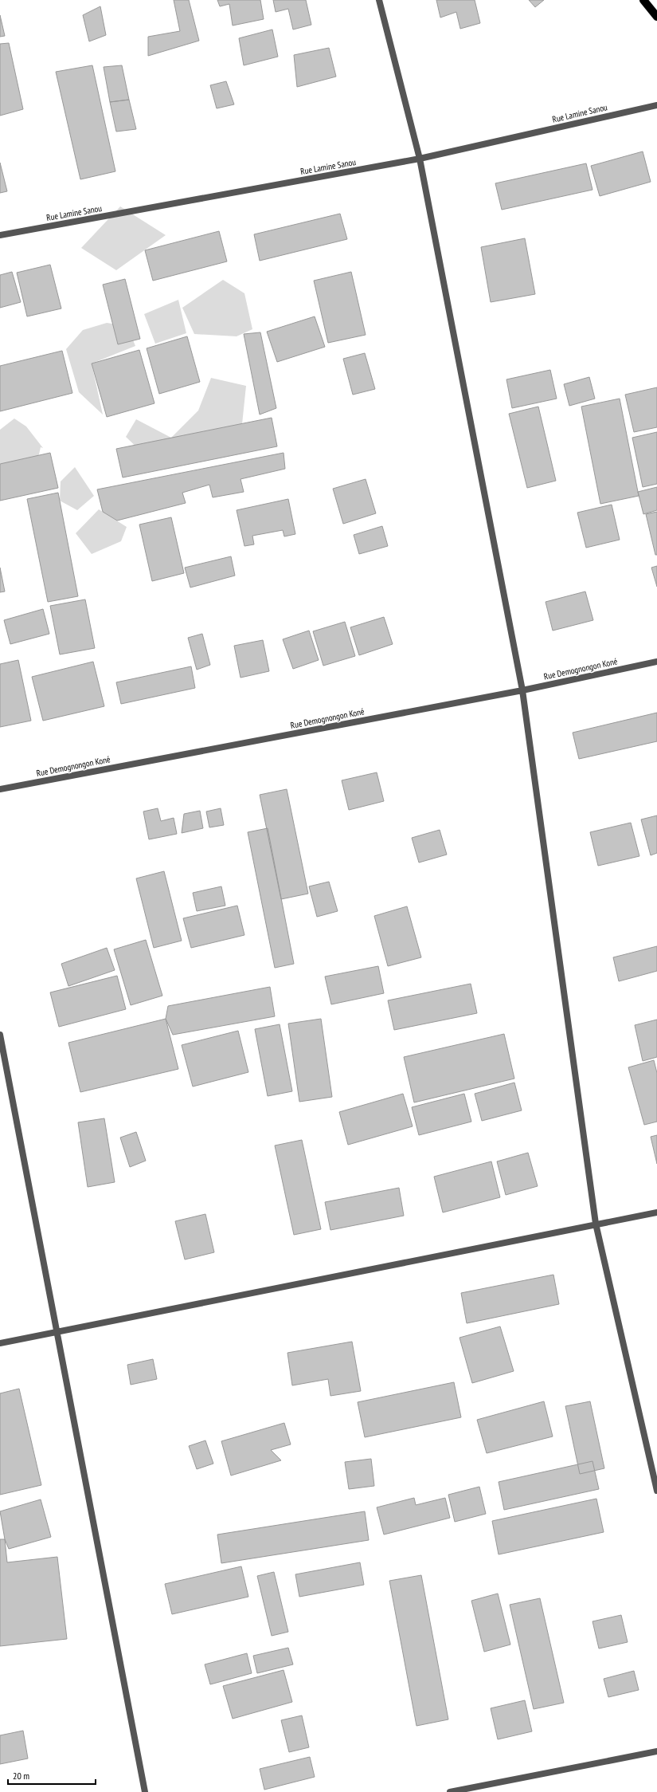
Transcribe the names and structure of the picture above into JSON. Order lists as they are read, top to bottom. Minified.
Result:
{"streets":{"street":["Rue Lamine Sanou","Rue Demognongon Koné"]},"scale_bar":"20 m"}
